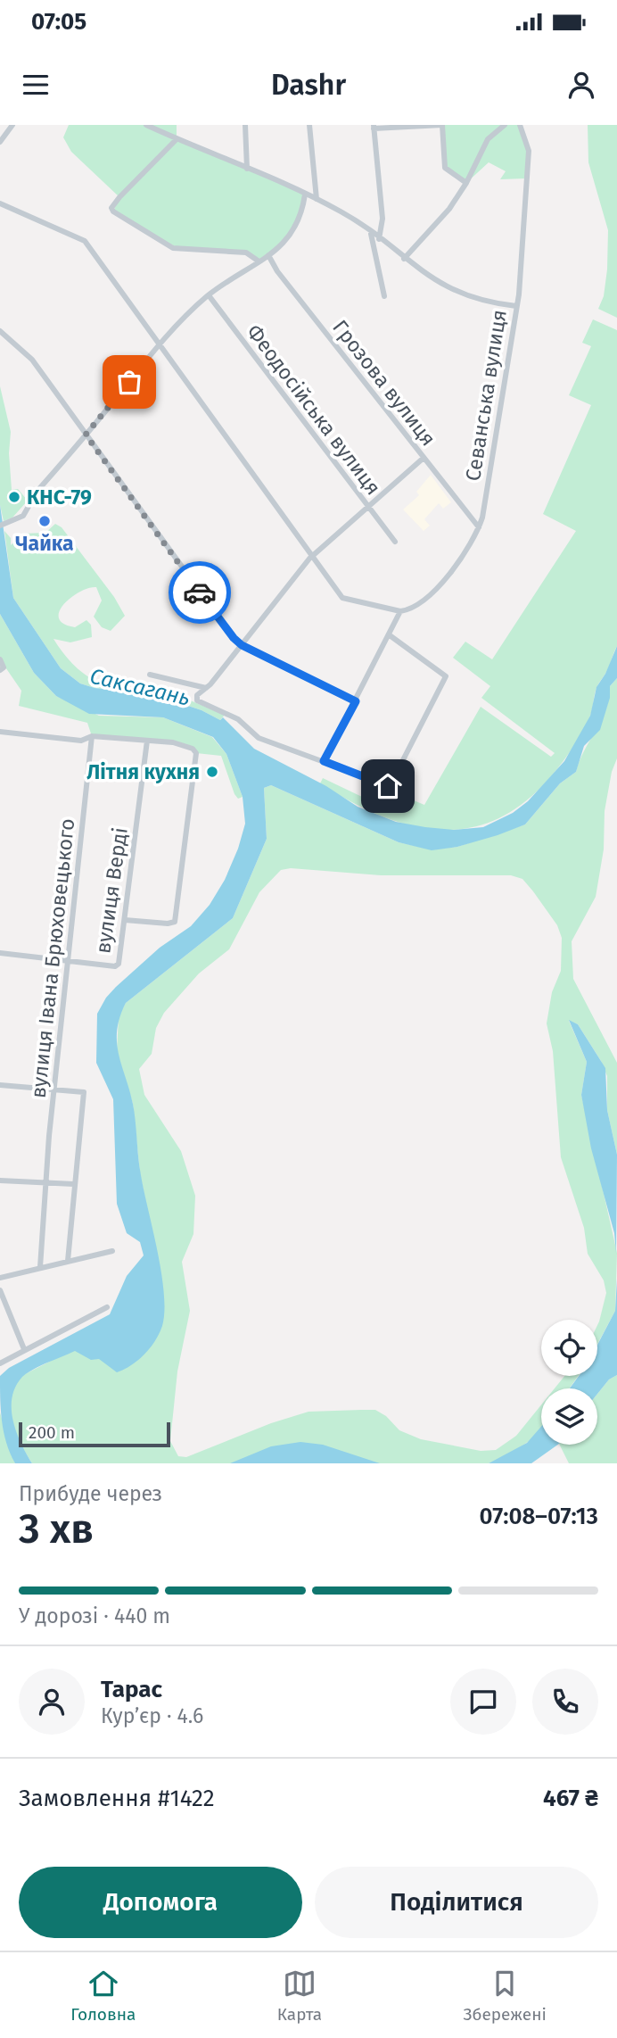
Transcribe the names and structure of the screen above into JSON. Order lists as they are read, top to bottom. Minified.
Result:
{"streets":{"street":["Грозова вулиця","Севанська вулиця","Феодосійська вулиця","вулиця Верді","вулиця Івана Брюховецького"]},"crossings":[["Грозова вулиця","Севанська вулиця"],["вулиця Верді","вулиця Івана Брюховецького"]],"water":["Саксагань"],"places":["КНС-79","Чайка","Літня кухня"],"scale_bar":"200 m","page":{"status":"07:05","header":"Dashr","scale":"200 m","heading":["3 хв","Прибуде через","07:08–07:13"],"panel":["Тарас","Кур’єр · 4.6","Замовлення #1422","467 ₴"],"bar":"У дорозі · 440 m","buttons":["Допомога","Поділитися"],"tabs":["Головна","Карта","Збережені"]}}
